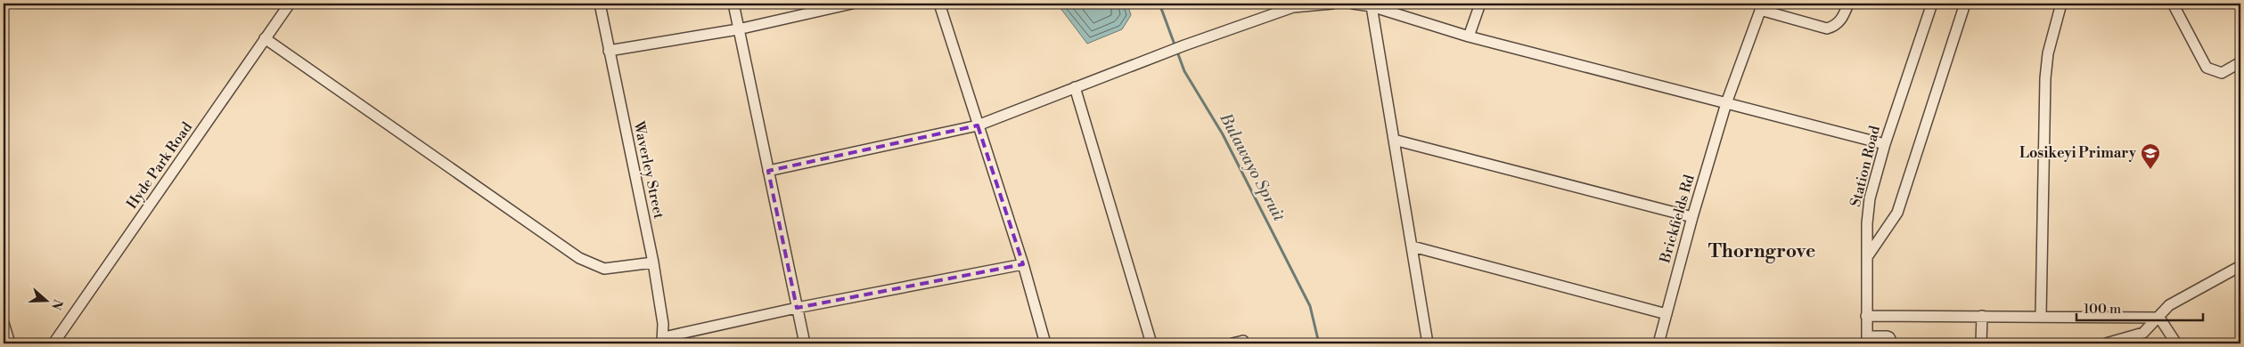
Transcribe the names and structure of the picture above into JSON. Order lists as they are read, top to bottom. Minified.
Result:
{"streets":{"street":["Hyde Park Road","Station Road","Waverley Street","Brickfields Rd"]},"districts":["Thorngrove"],"water":["Bulawayo Spruit"],"places":{"school or university":["Losikeyi Primary"]},"scale_bar":"100 m","north":"right"}
